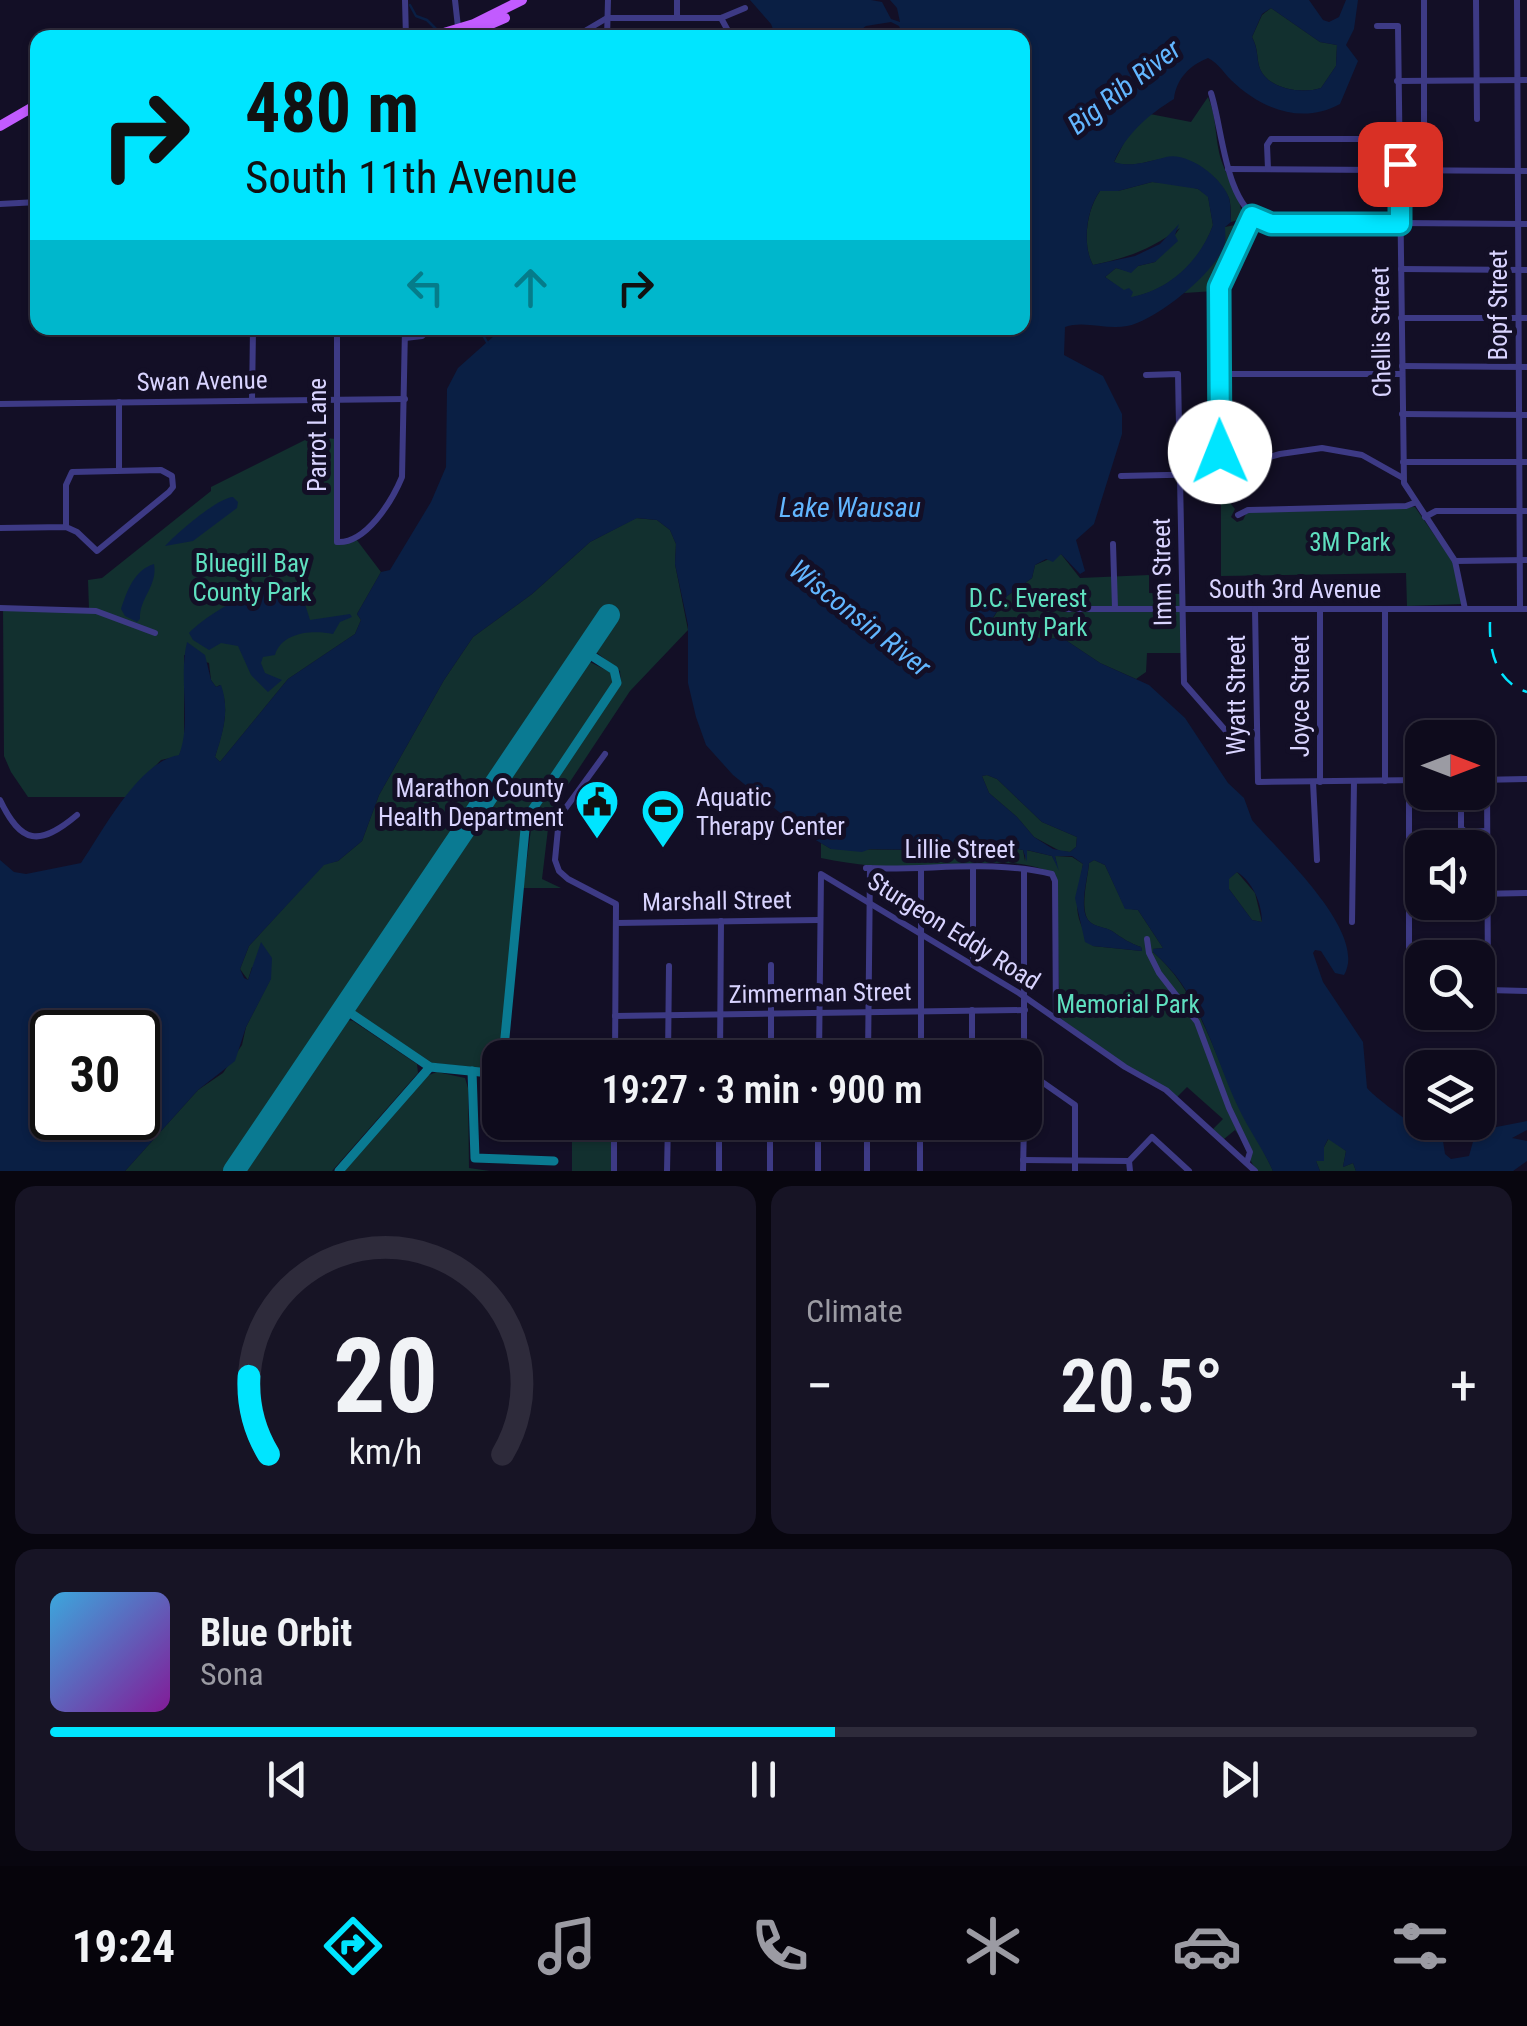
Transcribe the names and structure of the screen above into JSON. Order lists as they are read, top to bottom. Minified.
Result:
{"streets":{"street":["Bopf Street","Chellis Street","Swan Avenue","Parrot Lane","Imm Street","South 3rd Avenue","Wyatt Street","Joyce Street","Lillie Street","Marshall Street","Sturgeon Eddy Road","Zimmerman Street"]},"crossings":[["Bopf Street","South 3rd Avenue"],["Swan Avenue","Parrot Lane"],["Imm Street","South 3rd Avenue"],["Imm Street","Wyatt Street"],["South 3rd Avenue","Wyatt Street"],["South 3rd Avenue","Joyce Street"],["Wyatt Street","Joyce Street"],["Lillie Street","Sturgeon Eddy Road"],["Marshall Street","Sturgeon Eddy Road"]],"water":["Big Rib River","Lake Wausau","Wisconsin River"],"parks":["3M Park","Bluegill Bay County Park","D.C. Everest County Park","Memorial Park"],"places":{"public building":["Marathon County Health Department"],"sports":["Aquatic Therapy Center"]},"north":"right","page":{"turn":["480 m","South 11th Avenue"],"limit":"30","trip":"19:27 · 3 min · 900 m","tile":"Climate","heat":["−","20.5°","+"],"song":["Blue Orbit","Sona"],"tabs":"19:24","gauge":["20","km/h"]}}
